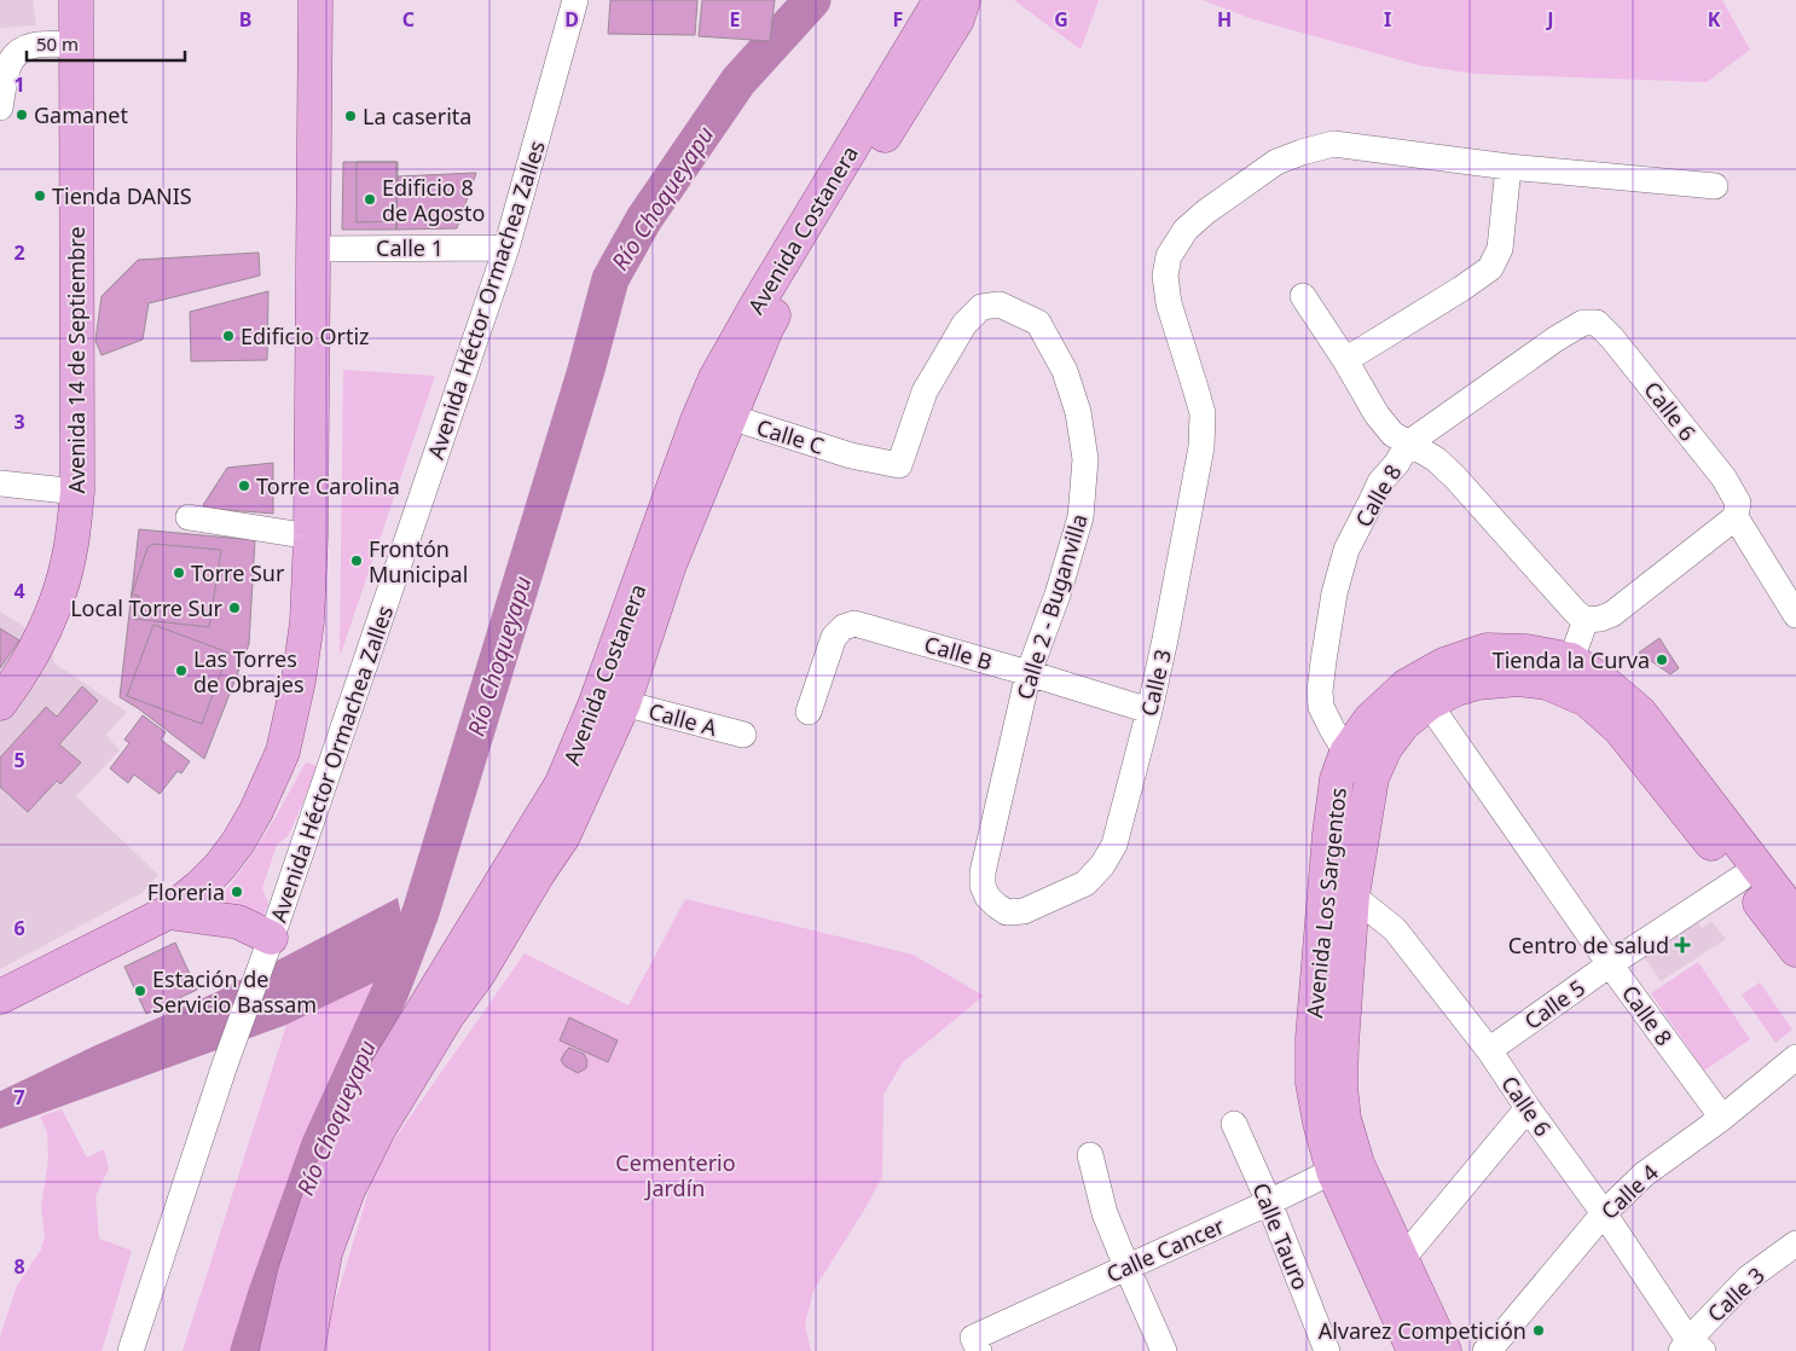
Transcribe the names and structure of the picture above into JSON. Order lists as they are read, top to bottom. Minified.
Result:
{"streets":{"main road":["Avenida Costanera","Avenida 14 de Septiembre","Avenida Los Sargentos"],"street":["Calle 1","Avenida Héctor Ormachea Zalles","Calle 6","Calle C","Calle 8","Calle 2 - Buganvilla","Calle B","Calle 3","Calle A","Calle 5","Calle 4","Calle Tauro","Calle Cancer"]},"crossings":[["Avenida Costanera","Calle C"],["Avenida Costanera","Calle A"],["Calle 1","Avenida Héctor Ormachea Zalles"],["Calle 6","Calle 8"],["Calle 6","Calle 3"],["Calle 6","Avenida Los Sargentos"],["Calle 6","Calle 5"],["Calle 6","Calle 4"],["Calle C","Calle 2 - Buganvilla"],["Calle 8","Avenida Los Sargentos"],["Calle 8","Calle 5"],["Calle 8","Calle 4"],["Calle 2 - Buganvilla","Calle B"],["Calle 2 - Buganvilla","Calle 3"],["Calle B","Calle 3"],["Avenida Los Sargentos","Calle 5"],["Avenida Los Sargentos","Calle Cancer"],["Calle Tauro","Calle Cancer"]],"water":["Río Choqueyapu"],"parks":["Cementerio Jardín"],"places":{"other":["Gamanet","La caserita","Tienda DANIS","Edificio 8 de Agosto","Edificio Ortiz","Torre Carolina","Frontón Municipal","Torre Sur","Local Torre Sur","Tienda la Curva","Las Torres de Obrajes","Floreria","Estación de Servicio Bassam","Alvarez Competición"],"health":["Centro de salud"]},"scale_bar":"50 m","grid":{"columns":["B","C","D","E","F","G","H","I","J","K"],"rows":["1","2","3","4","5","6","7","8"]}}
